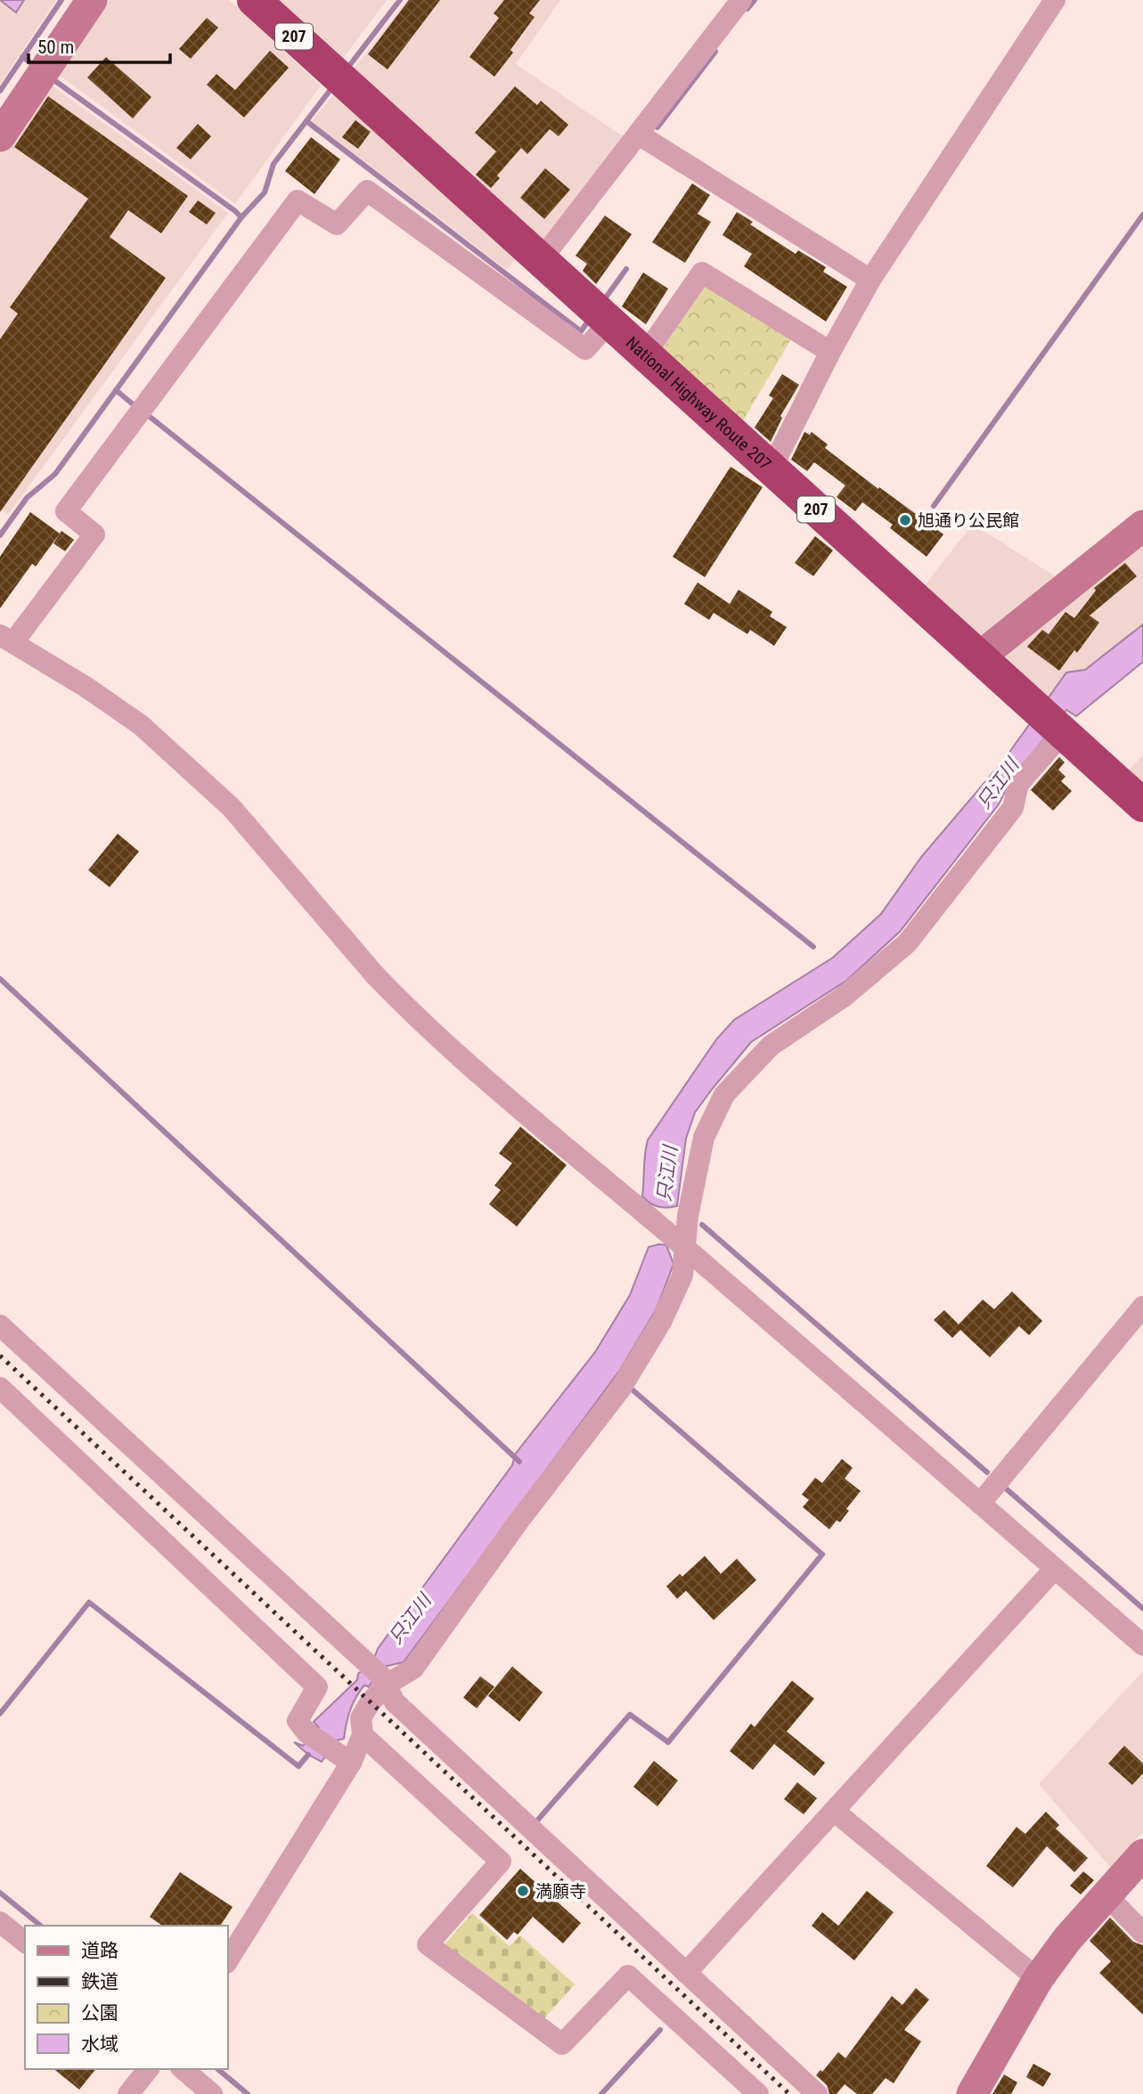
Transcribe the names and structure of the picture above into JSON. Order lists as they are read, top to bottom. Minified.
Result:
{"streets":{"highway":["207","National Highway Route 207"]},"water":["只江川"],"places":["旭通り公民館","満願寺"],"legend":["道路","鉄道","公園","水域"],"scale_bar":"50 m"}
